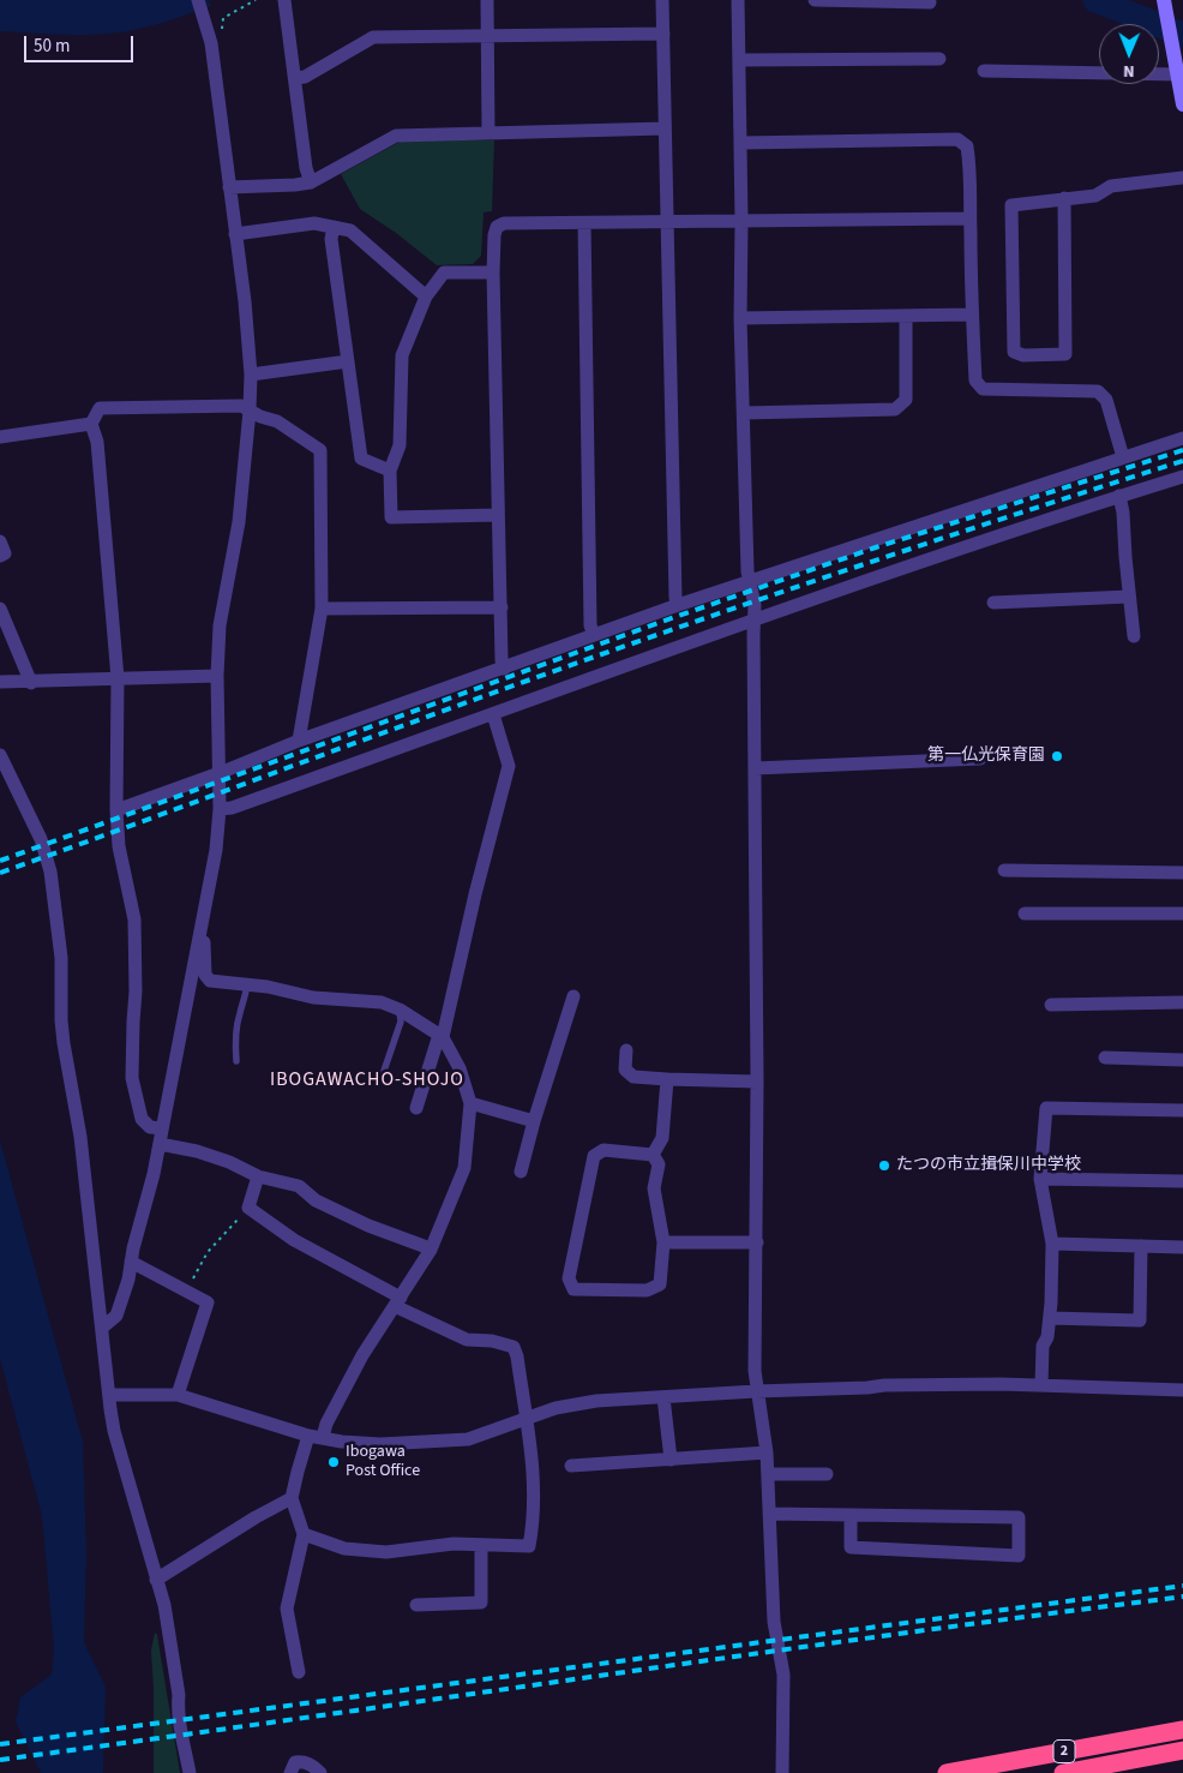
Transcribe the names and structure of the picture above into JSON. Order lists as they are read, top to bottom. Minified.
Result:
{"streets":{"highway":["2"]},"districts":["IBOGAWACHO-SHOJO"],"places":["第一仏光保育園","たつの市立揖保川中学校","Ibogawa Post Office"],"scale_bar":"50 m","north":"bottom"}
